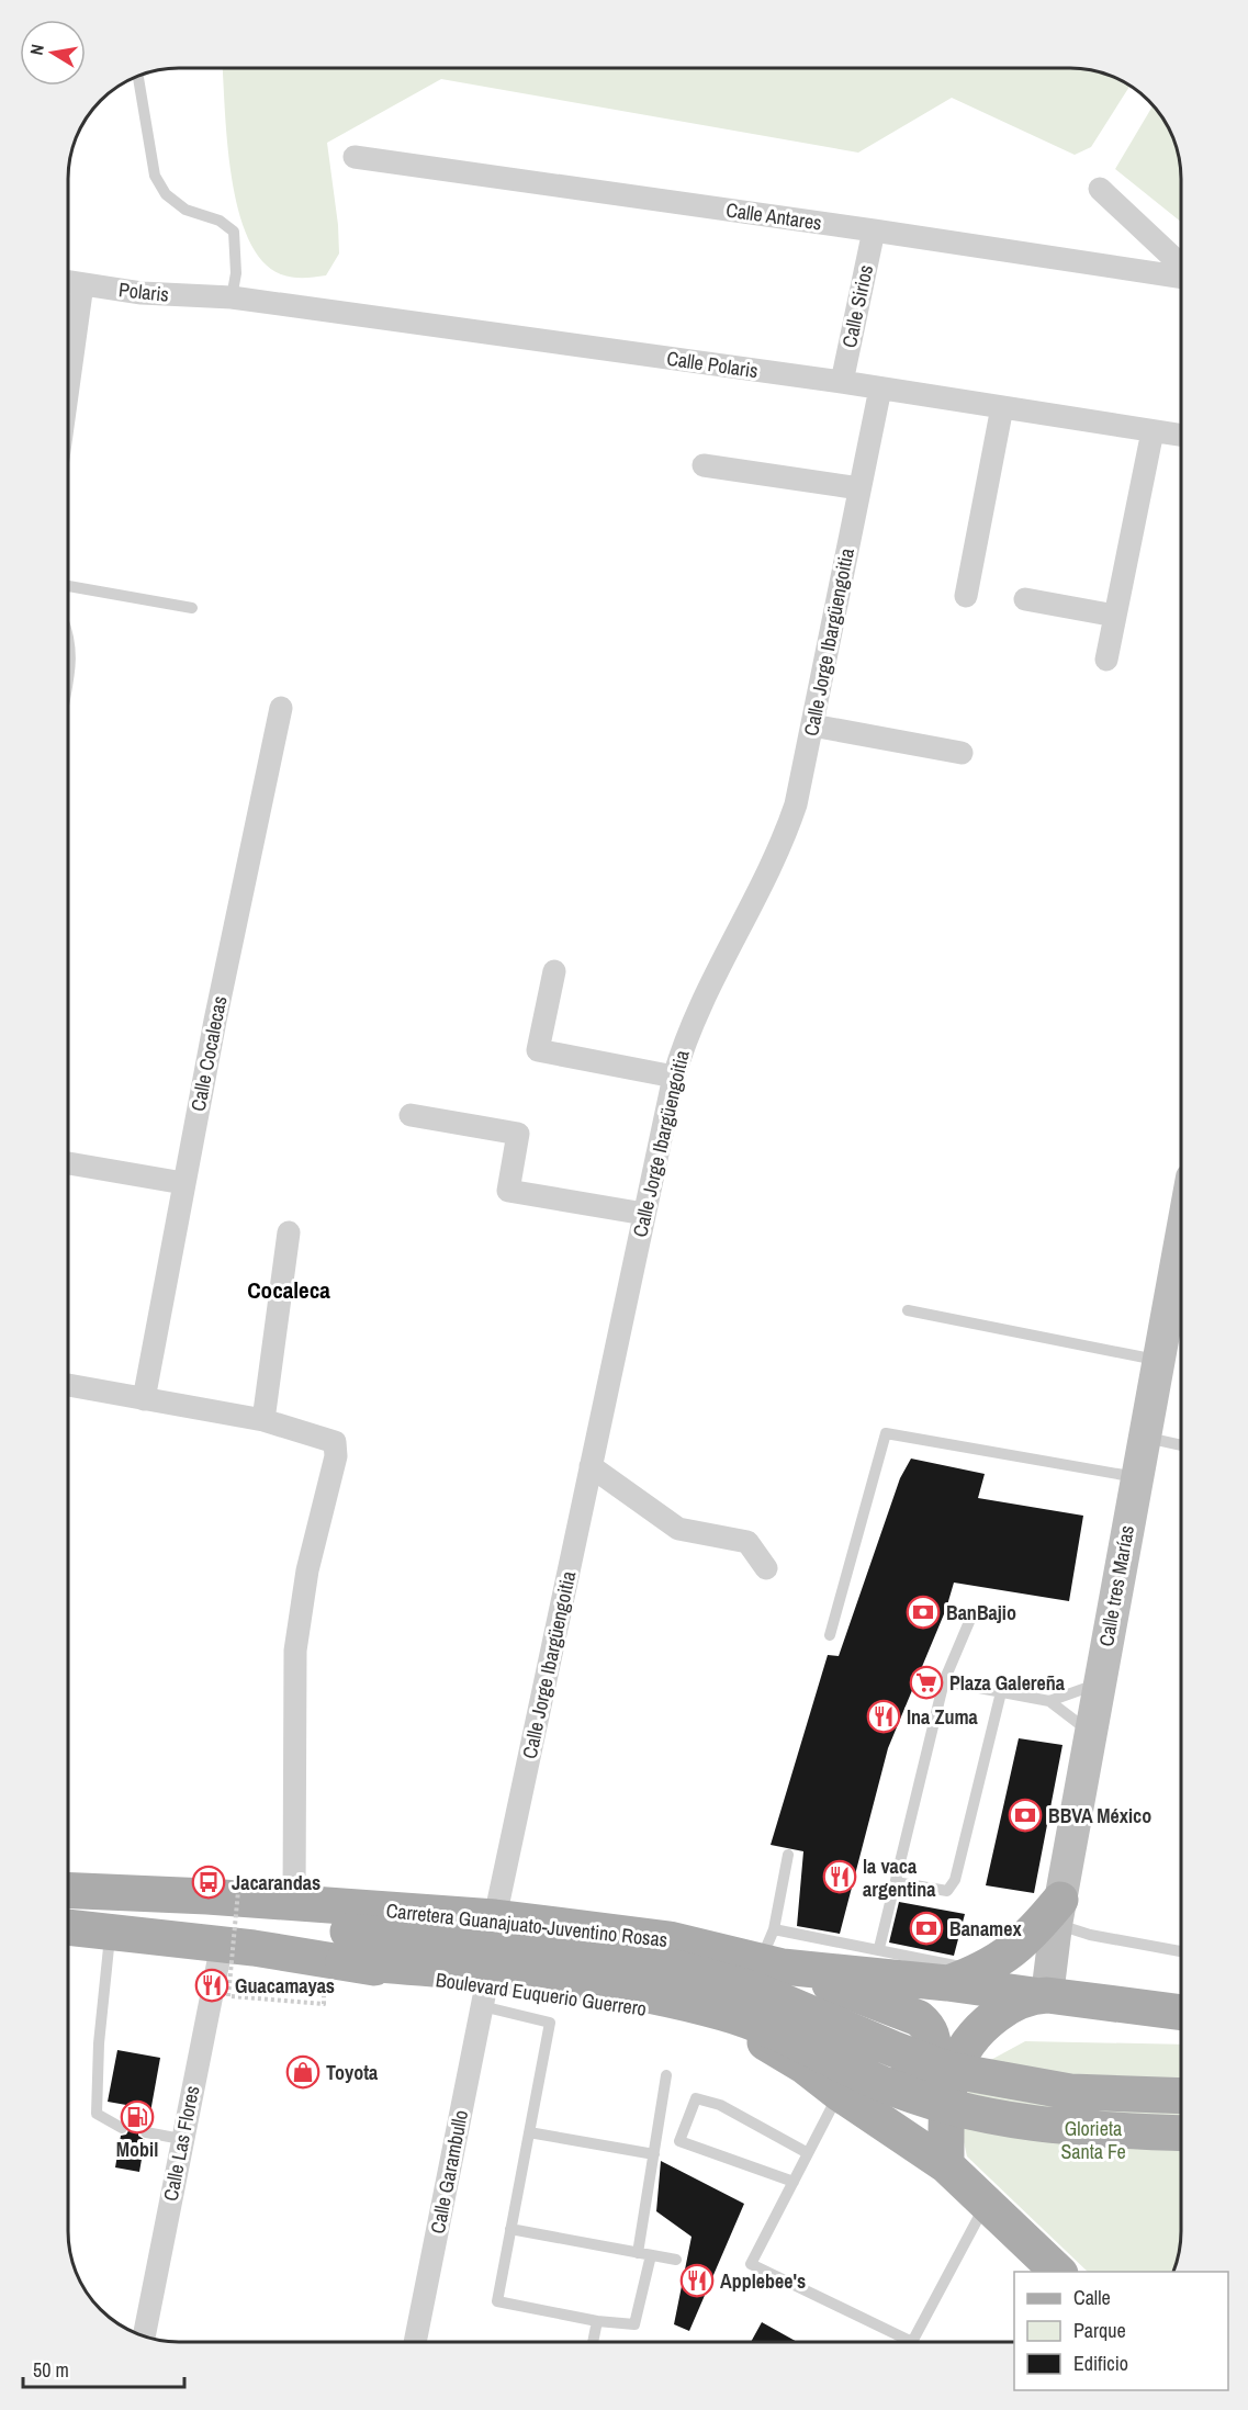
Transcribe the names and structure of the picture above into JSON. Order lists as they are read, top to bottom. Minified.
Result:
{"streets":{"main road":["Calle tres Marías","Carretera Guanajuato-Juventino Rosas","Boulevard Euquerio Guerrero"],"street":["Calle Antares","Polaris","Calle Sirios","Calle Polaris","Calle Jorge Ibargüengoitia","Calle Cocalecas","Calle Las Flores","Calle Garambullo"]},"crossings":[["Calle Antares","Calle Sirios"],["Polaris","Calle Polaris"],["Calle Sirios","Calle Polaris"],["Calle Polaris","Calle Jorge Ibargüengoitia"],["Calle Jorge Ibargüengoitia","Carretera Guanajuato-Juventino Rosas"],["Calle tres Marías","Carretera Guanajuato-Juventino Rosas"],["Boulevard Euquerio Guerrero","Calle Las Flores"],["Boulevard Euquerio Guerrero","Calle Garambullo"]],"districts":["Cocaleca"],"parks":["Glorieta Santa Fe"],"places":{"bank":["BanBajio","BBVA México","Banamex"],"supermarket":["Plaza Galereña"],"restaurant":["Ina Zuma","la vaca argentina","Guacamayas","Applebee's"],"bus stop":["Jacarandas"],"shop":["Toyota"],"fuel station":["Mobil"]},"legend":["Calle","Parque","Edificio"],"scale_bar":"50 m","north":"left"}
